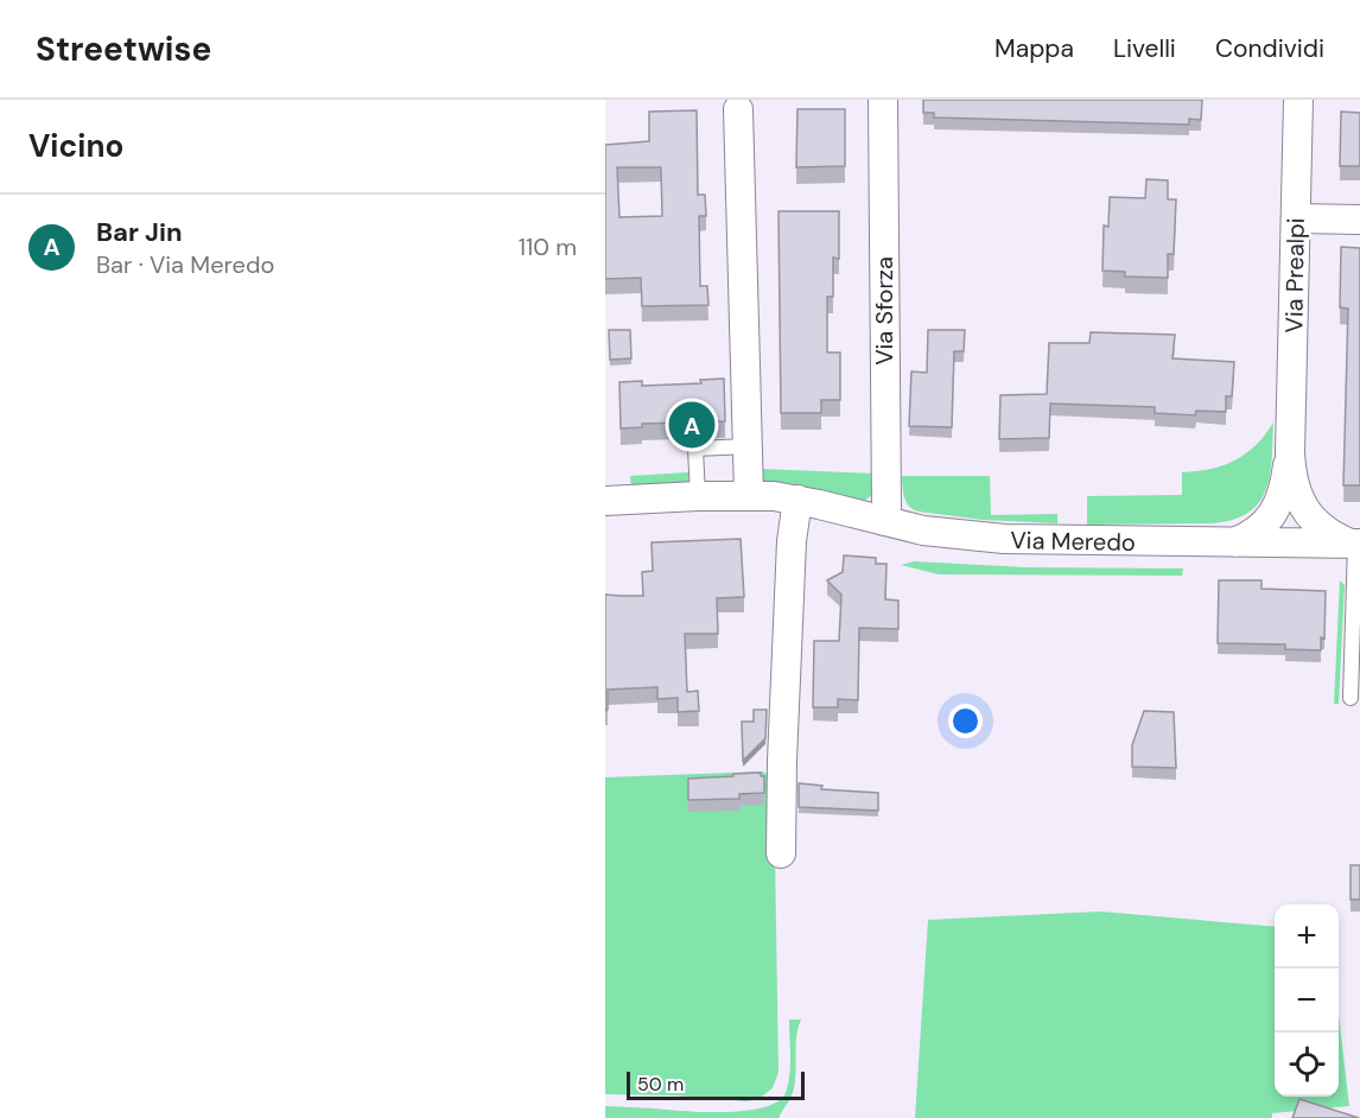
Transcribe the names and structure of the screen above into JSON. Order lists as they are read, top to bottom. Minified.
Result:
{"streets":{"street":["Via Prealpi","Via Sforza","Via Meredo"]},"crossings":[["Via Prealpi","Via Meredo"],["Via Sforza","Via Meredo"]],"scale_bar":"50 m","page":{"header":"Streetwise","nav":["Mappa","Livelli","Condividi"],"heading":"Vicino","list":[{"mark":"A","name":"Bar Jin","note":"Bar · Via Meredo","value":"110 m"}],"pins":"A","map_buttons":["+","−"],"scale":"50 m"}}
